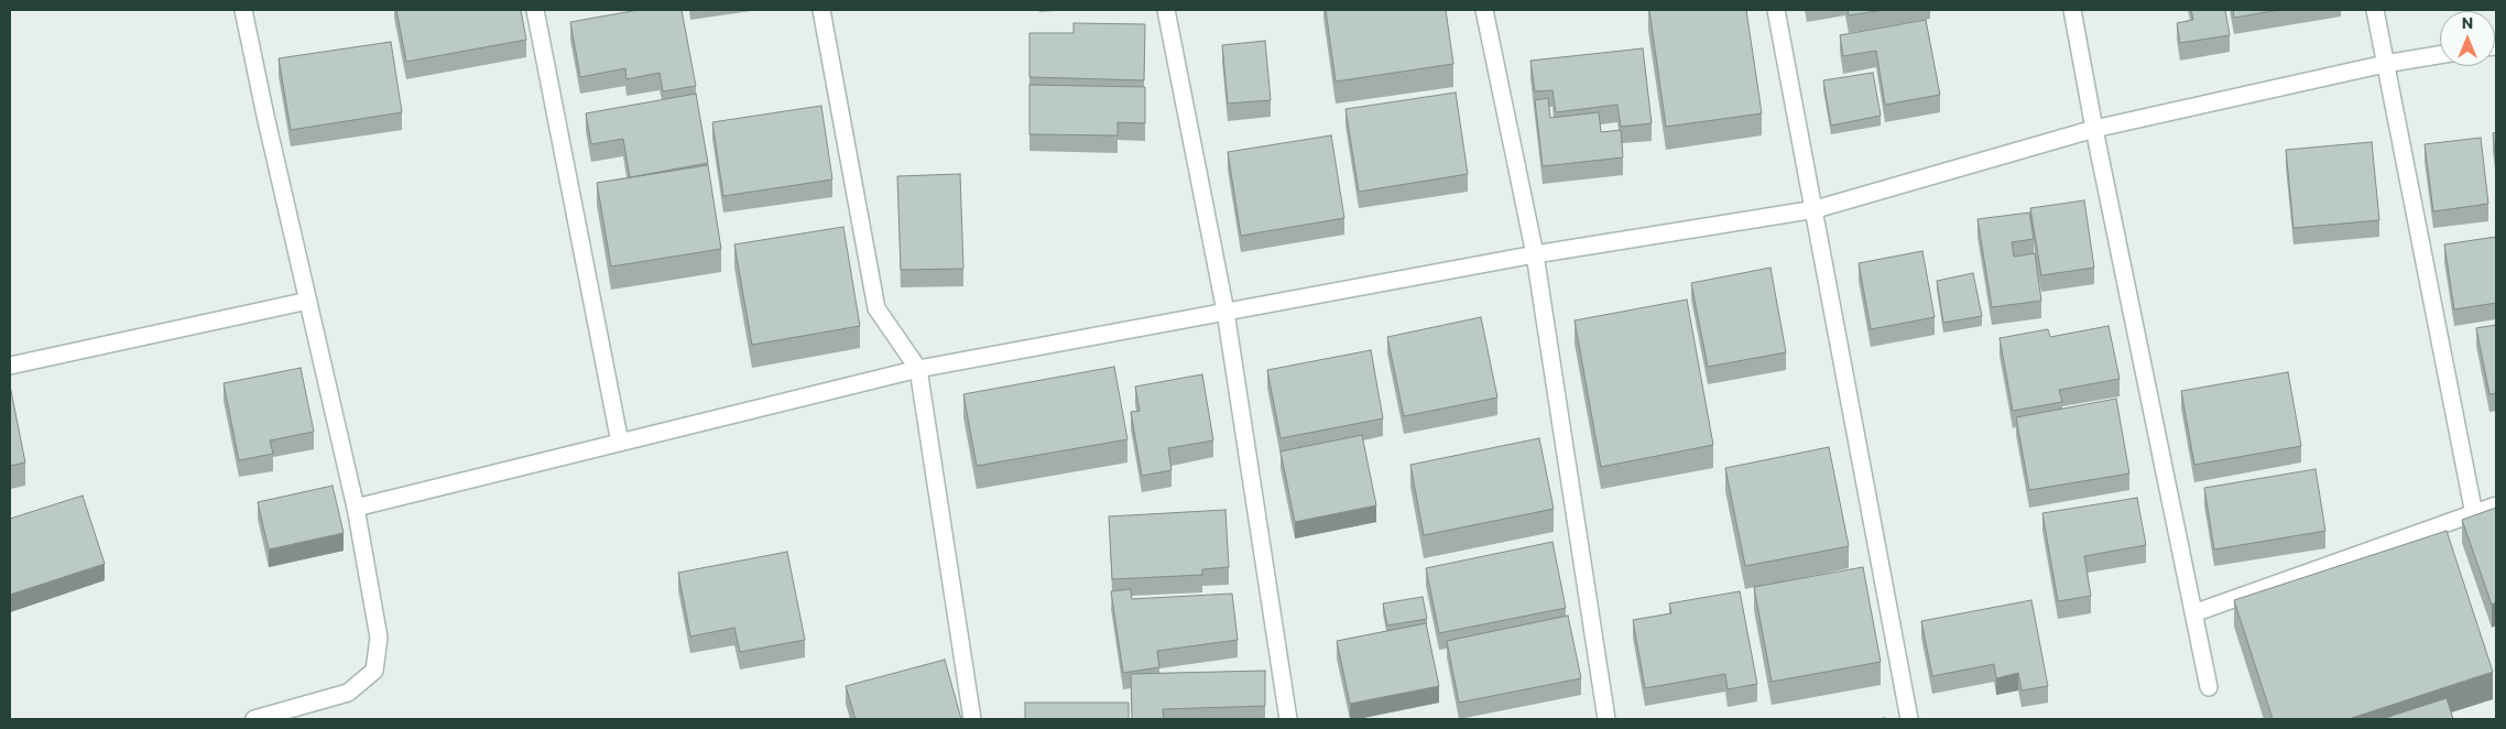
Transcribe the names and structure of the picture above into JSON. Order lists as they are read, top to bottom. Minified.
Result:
{"north":"top"}
